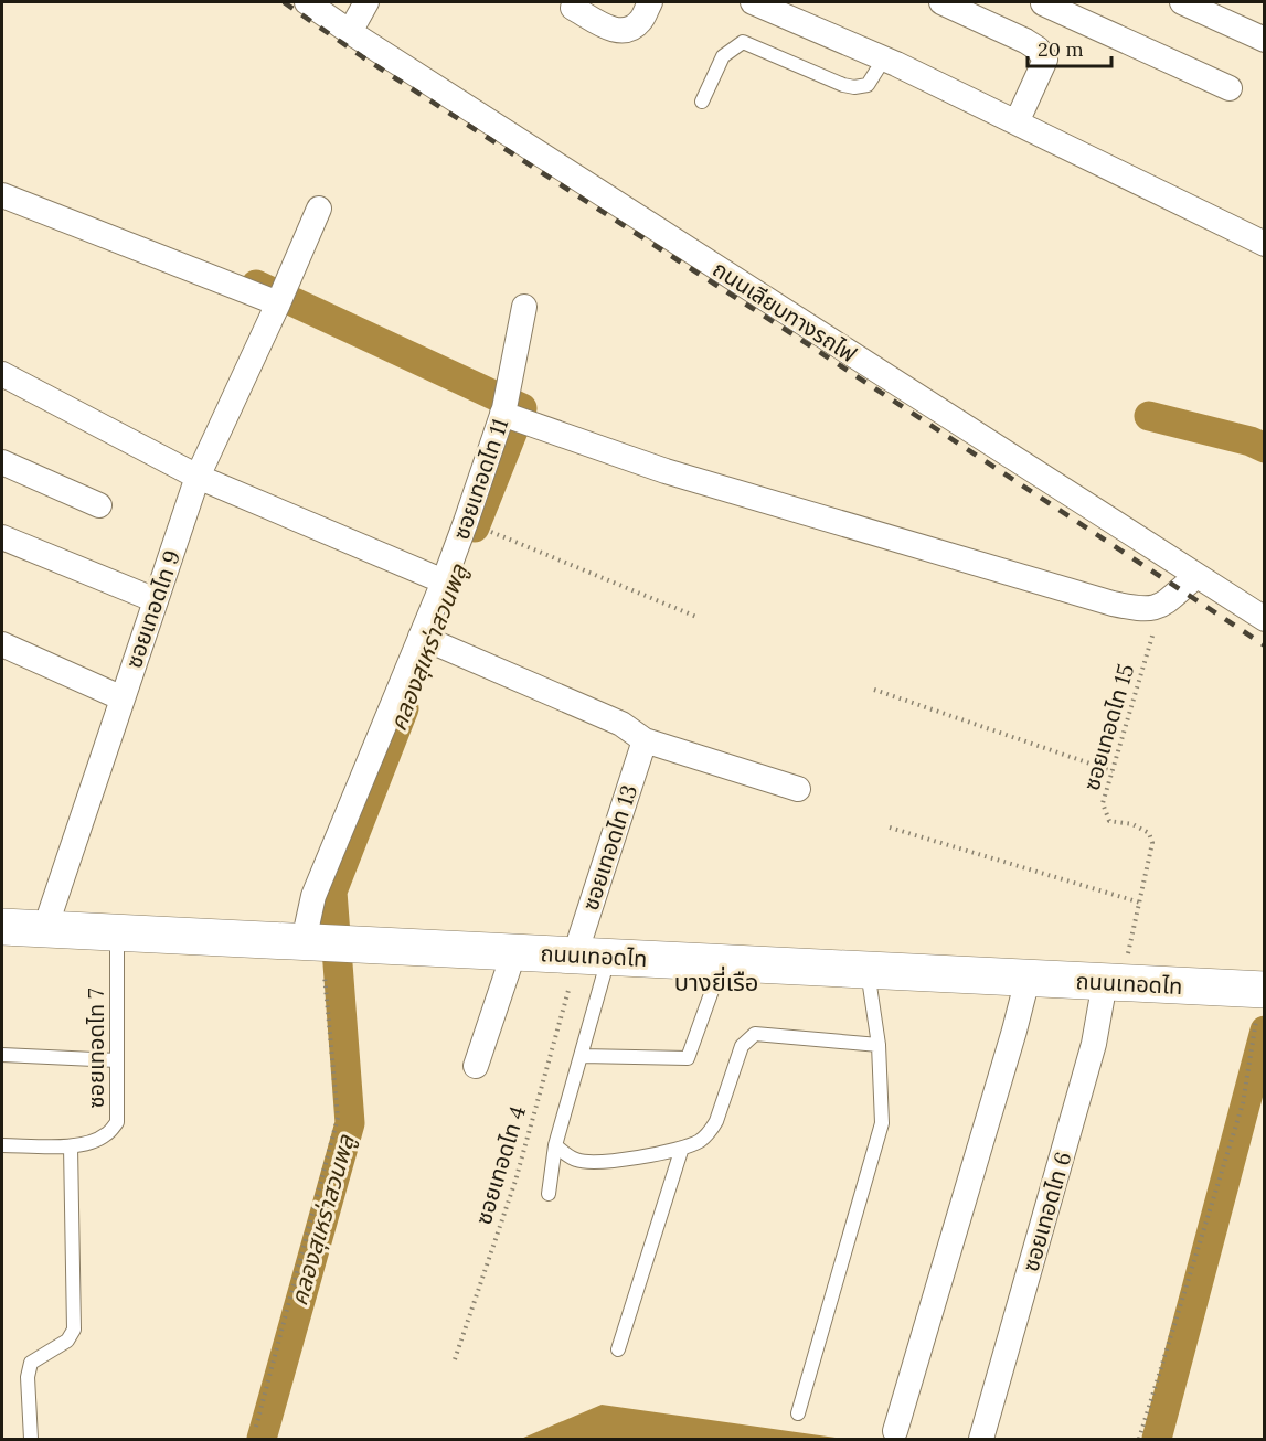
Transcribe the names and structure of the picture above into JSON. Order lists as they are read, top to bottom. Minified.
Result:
{"streets":{"main road":["ถนนเทอดไท"],"street":["ถนนเลียบทางรถไฟ","ซอยเทอดไท 11","ซอยเทอดไท 9","ซอยเทอดไท 13","ซอยเทอดไท 6"],"lane":["ซอยเทอดไท 7"],"path":["ซอยเทอดไท 15","ซอยเทอดไท 4"]},"crossings":[["ซอยเทอดไท 11","ถนนเทอดไท"],["ซอยเทอดไท 9","ถนนเทอดไท"],["ซอยเทอดไท 15","ถนนเทอดไท"],["ซอยเทอดไท 15","ซอยเทอดไท 6"],["ซอยเทอดไท 13","ถนนเทอดไท"],["ซอยเทอดไท 13","ซอยเทอดไท 4"],["ถนนเทอดไท","ซอยเทอดไท 7"],["ถนนเทอดไท","ซอยเทอดไท 4"],["ถนนเทอดไท","ซอยเทอดไท 6"]],"districts":["บางยี่เรือ"],"water":["คลองสุเหร่าสวนพลู"],"scale_bar":"20 m"}
